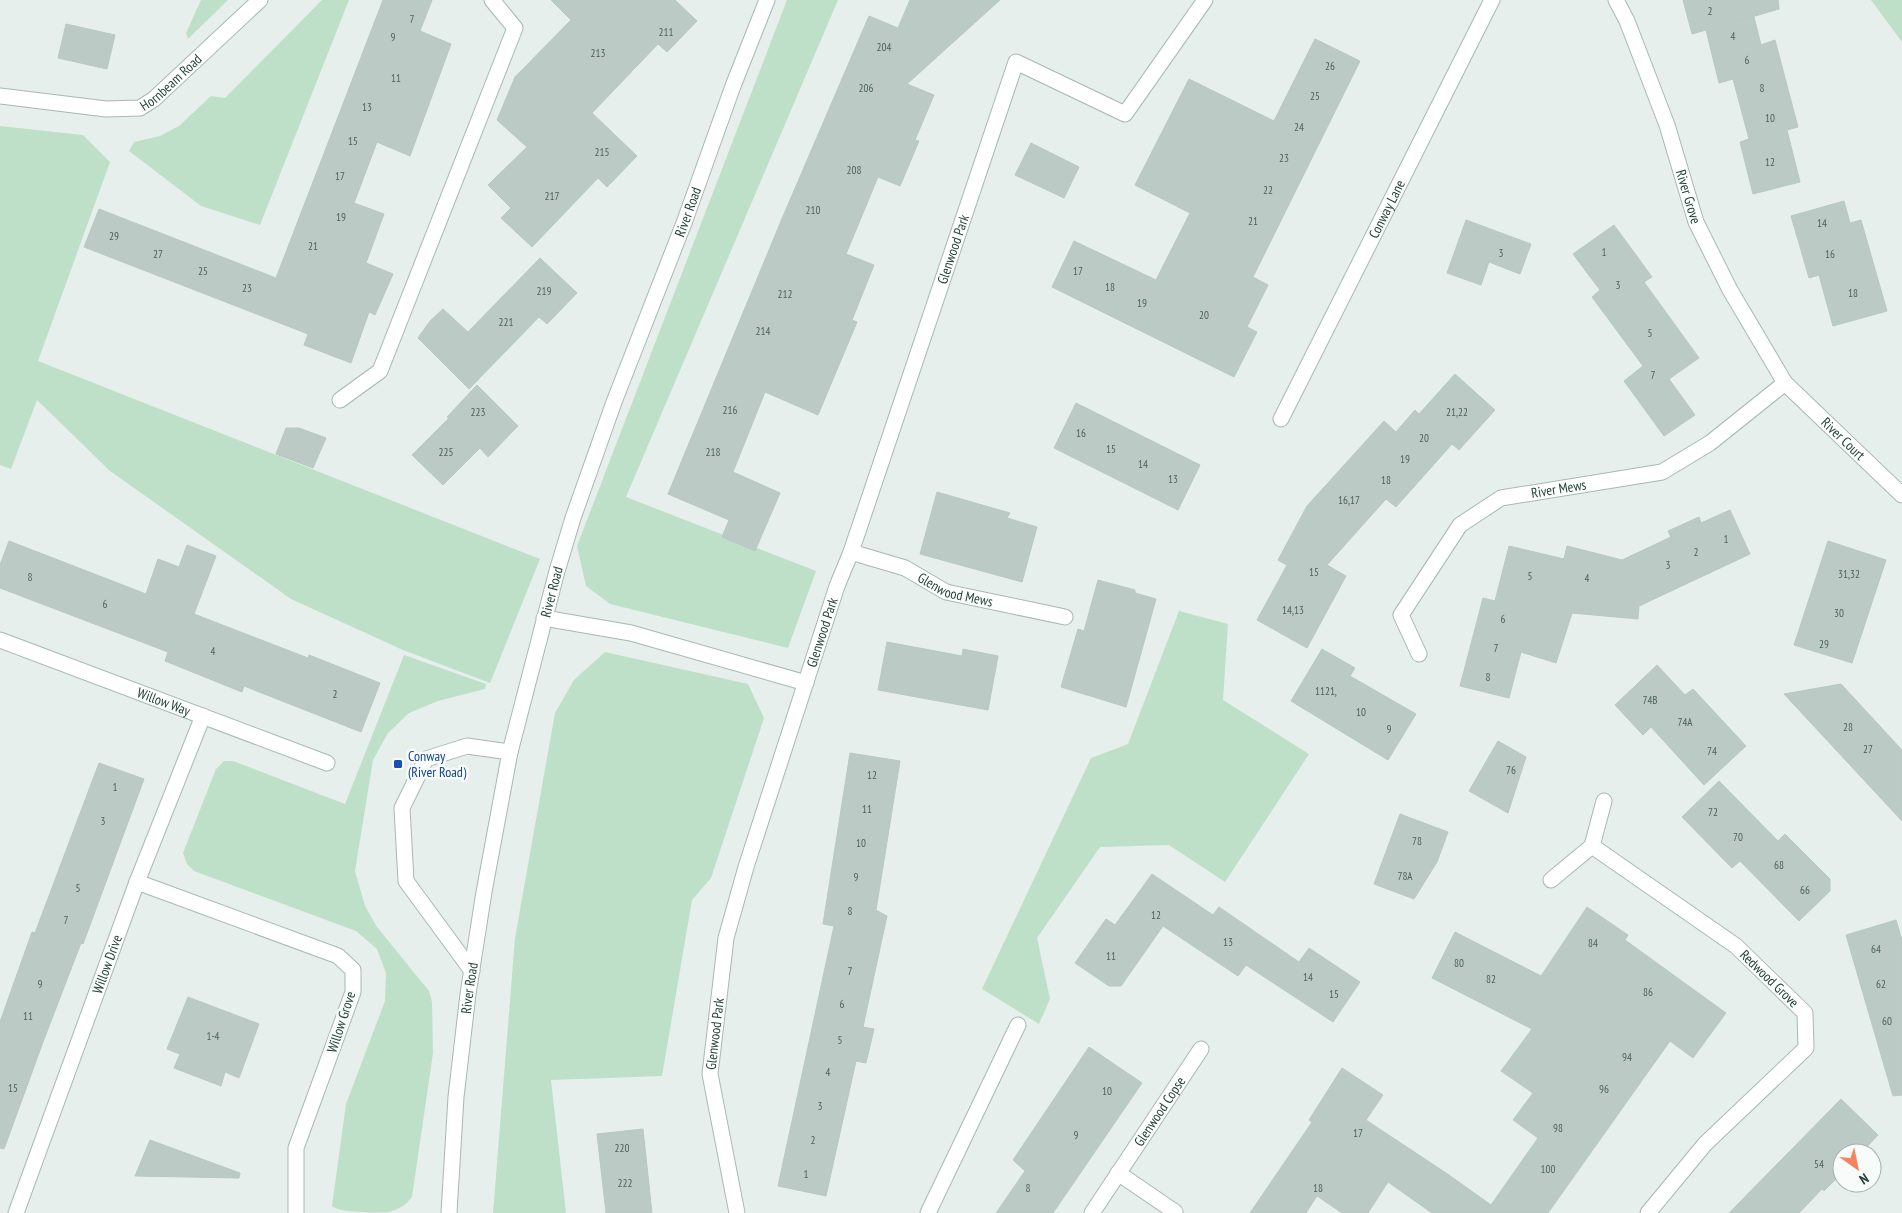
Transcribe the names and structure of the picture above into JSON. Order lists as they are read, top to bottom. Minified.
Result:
{"streets":{"street":["Hornbeam Road","River Grove","Conway Lane","River Road","Glenwood Park","River Court","River Mews","Glenwood Mews","Willow Way","Willow Drive","Redwood Grove","Willow Grove","Glenwood Copse"]},"crossings":[["River Grove","River Court"],["River Grove","River Mews"],["River Road","Glenwood Park"],["Glenwood Park","Glenwood Mews"],["River Court","River Mews"],["Willow Way","Willow Drive"],["Willow Drive","Willow Grove"]],"places":{"transit":["Conway (River Road)"]},"house_numbers":["2","7","211","4","9","204","213","6","26","11","206","8","25","13","10","24","15","215","23","12","208","17","22","217","210","19","21","14","29","21","1","3","27","16","25","17","3","18","23","219","18","212","19","20","221","214","5","7","216","223","21,22","16","20","15","225","218","19","14","13","18","16,17","1","2","3","15","31,32","5","8","4","6","14,13","30","6","29","7","4","8","1121,","2","74B","10","74A","28","9","27","74","76","12","1","11","72","3","70","78","10","68","78A","9","5","66","8","12","7","13","84","64","11","80","7","14","82","9","62","86","15","6","11","60","1-4","5","94","4","15","96","10","3","98","17","9","2","220","54","100","1","222","8","18"],"north":"bottom right"}
